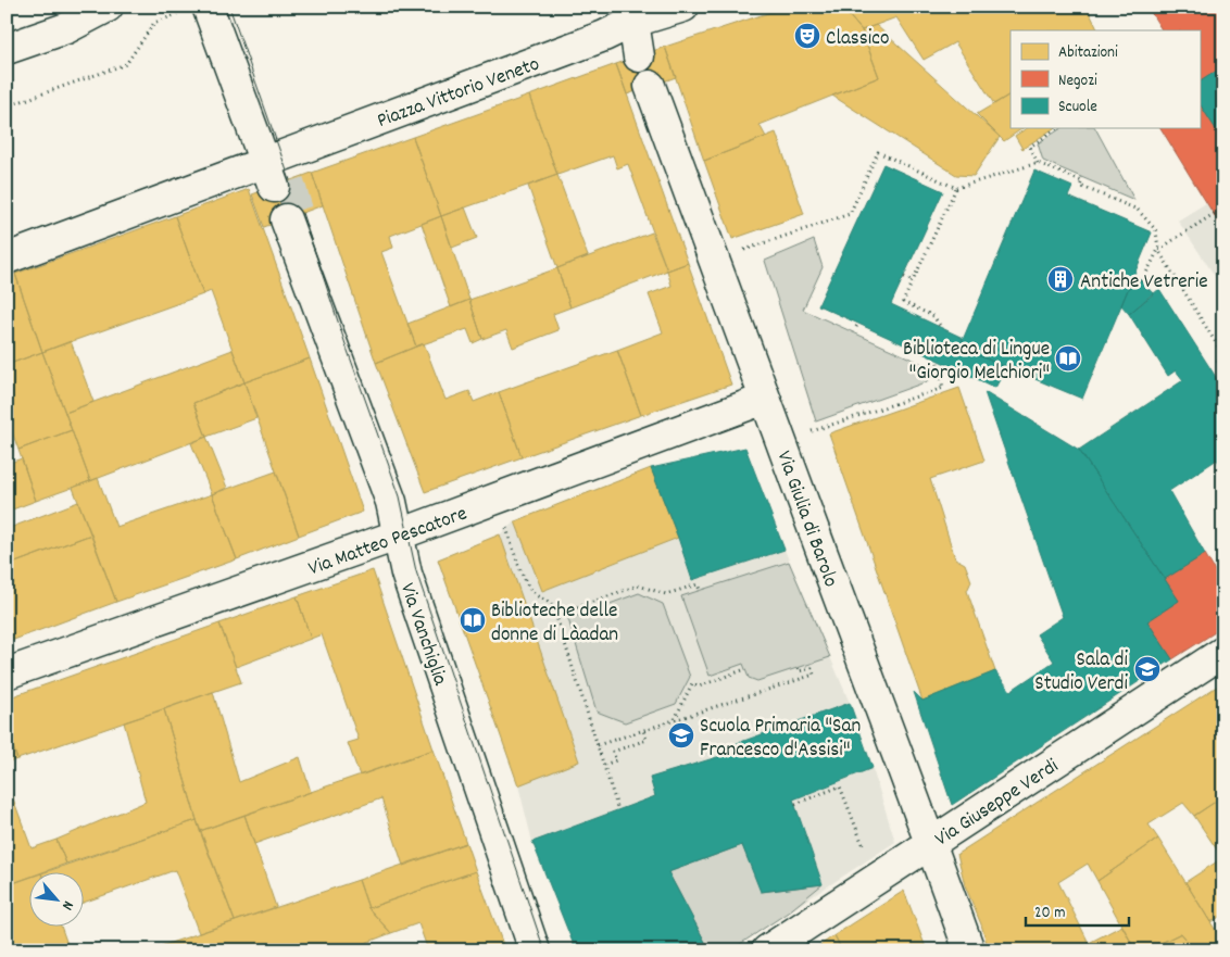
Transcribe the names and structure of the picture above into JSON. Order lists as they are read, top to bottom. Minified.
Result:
{"streets":{"street":["Piazza Vittorio Veneto","Via Giulia di Barolo","Via Matteo Pescatore","Via Vanchiglia","Via Giuseppe Verdi"]},"crossings":[["Via Giulia di Barolo","Via Matteo Pescatore"],["Via Giulia di Barolo","Via Giuseppe Verdi"],["Via Matteo Pescatore","Via Vanchiglia"]],"places":{"theatre":["Classico"],"building":["Antiche Vetrerie"],"library":["Biblioteca di Lingue \"Giorgio Melchiori\"","Biblioteche delle donne di Làadan"],"school or university":["Sala di Studio Verdi","Scuola Primaria \"San Francesco d'Assisi\""]},"legend":["Abitazioni","Negozi","Scuole"],"scale_bar":"20 m","north":"bottom right"}
